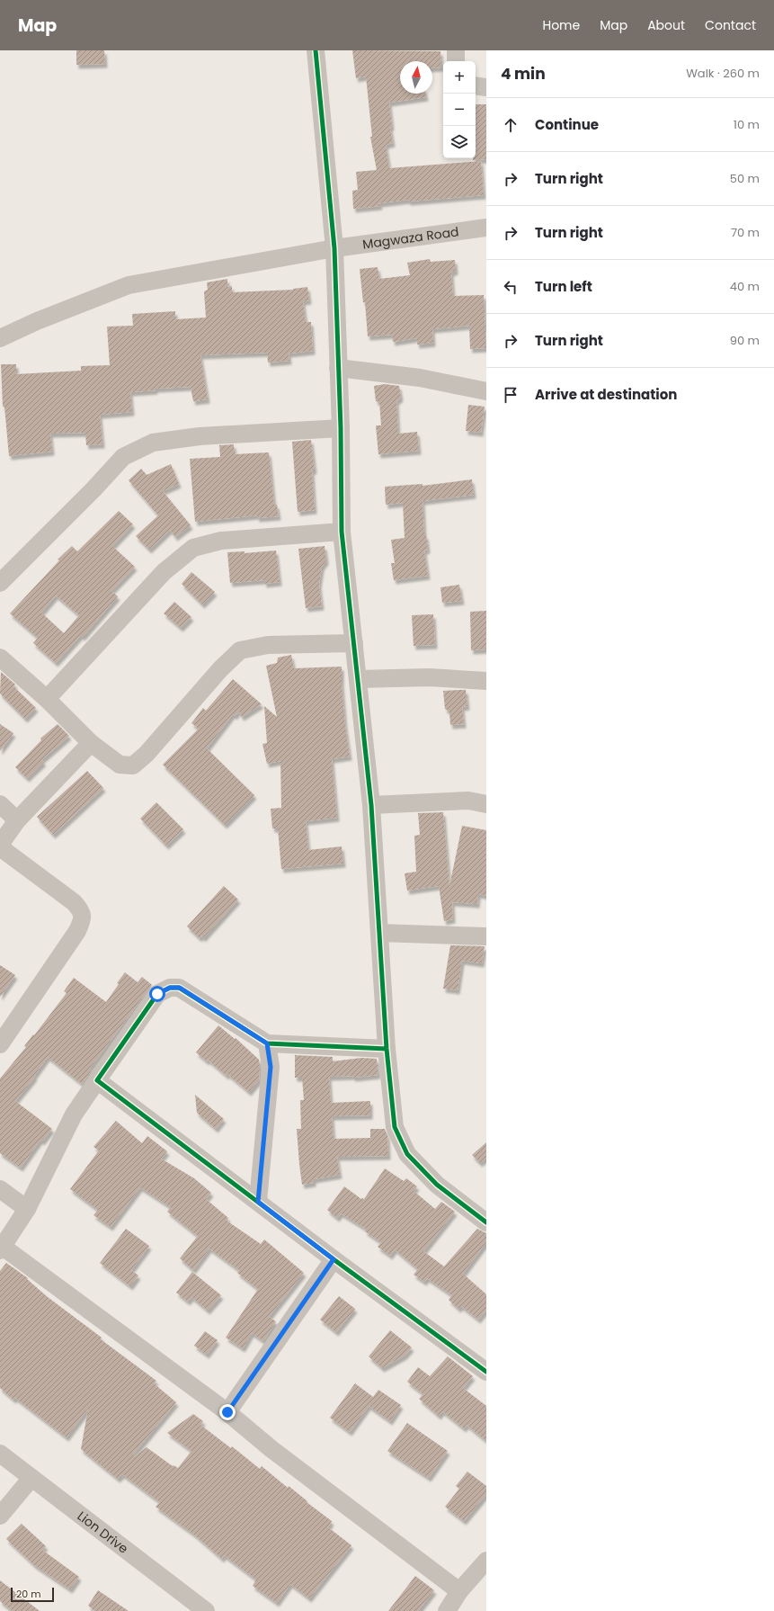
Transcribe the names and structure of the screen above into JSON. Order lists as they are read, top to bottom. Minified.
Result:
{"streets":{"street":["Magwaza Road","Lion Drive"]},"scale_bar":"20 m","north":"top","page":{"header":"Map","nav":["Home","Map","About","Contact"],"heading":["4 min","Walk · 260 m"],"map_buttons":["+","−"],"list":[["Continue","10 m"],["Turn right","50 m"],["Turn right","70 m"],["Turn left","40 m"],["Turn right","90 m"],"Arrive at destination"],"scale":"20 m"}}
